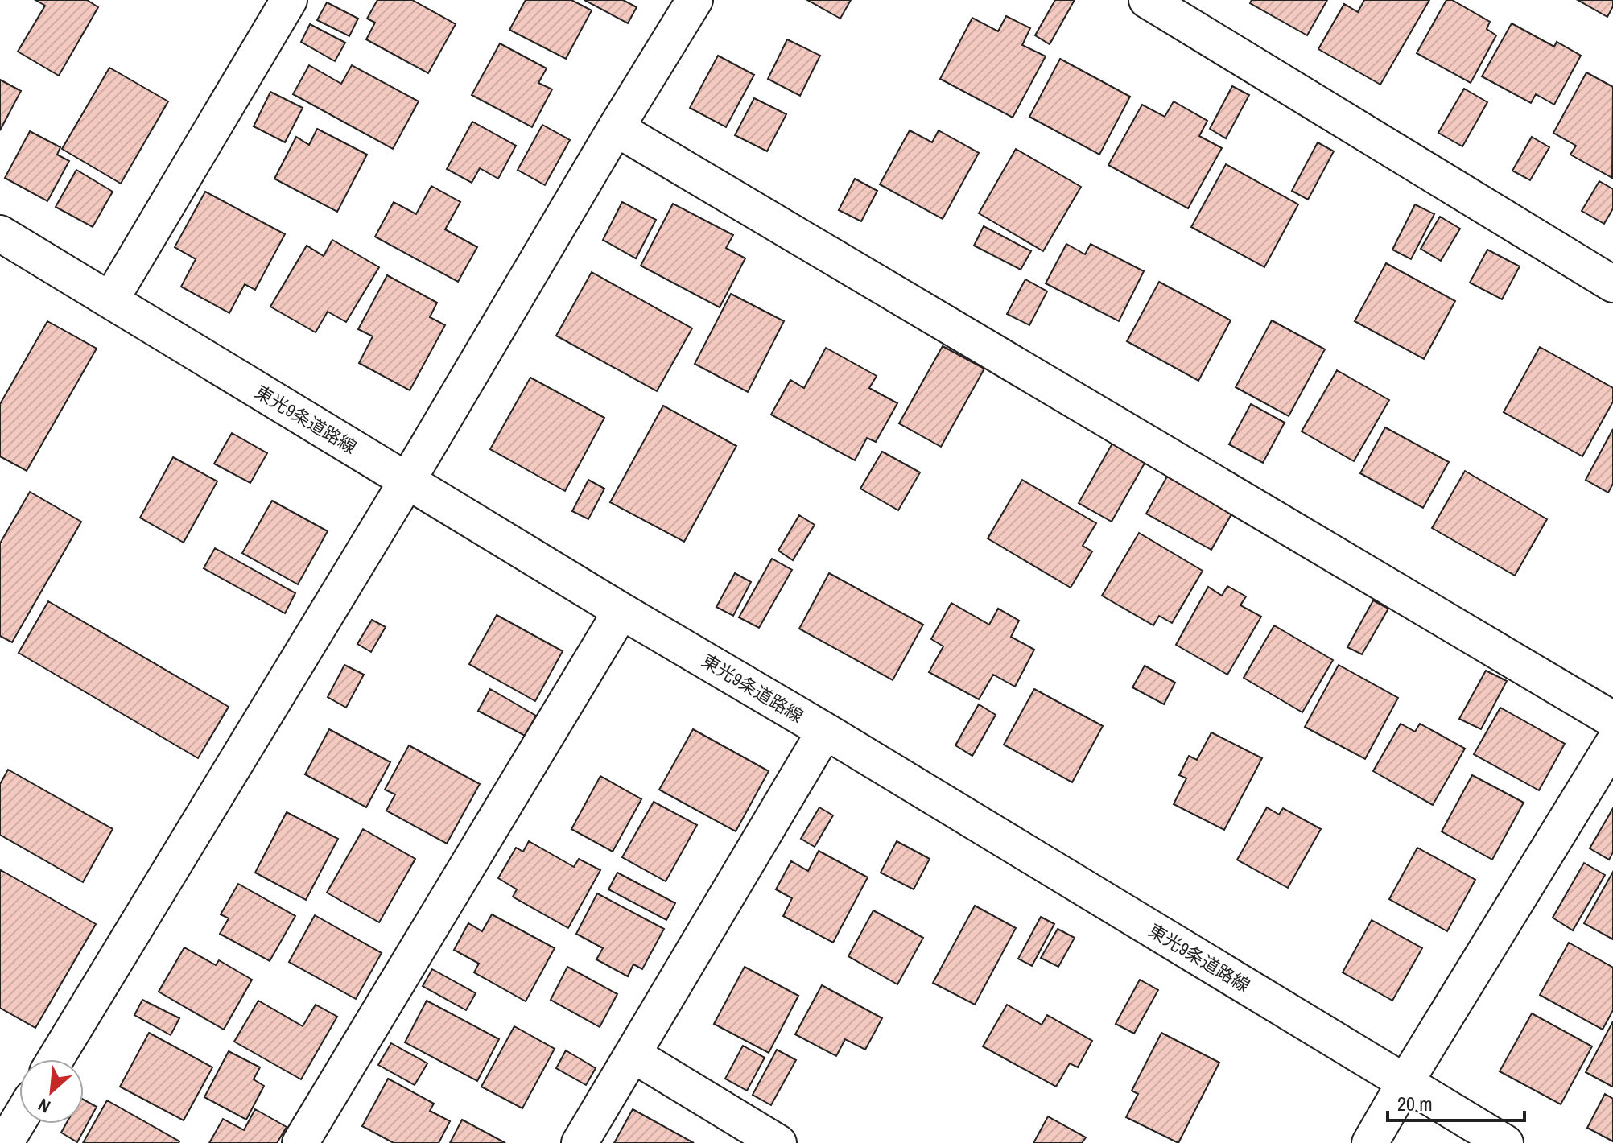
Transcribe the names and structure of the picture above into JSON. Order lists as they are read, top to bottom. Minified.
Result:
{"streets":{"street":["東光9条道路線"]},"scale_bar":"20 m","north":"bottom left"}
